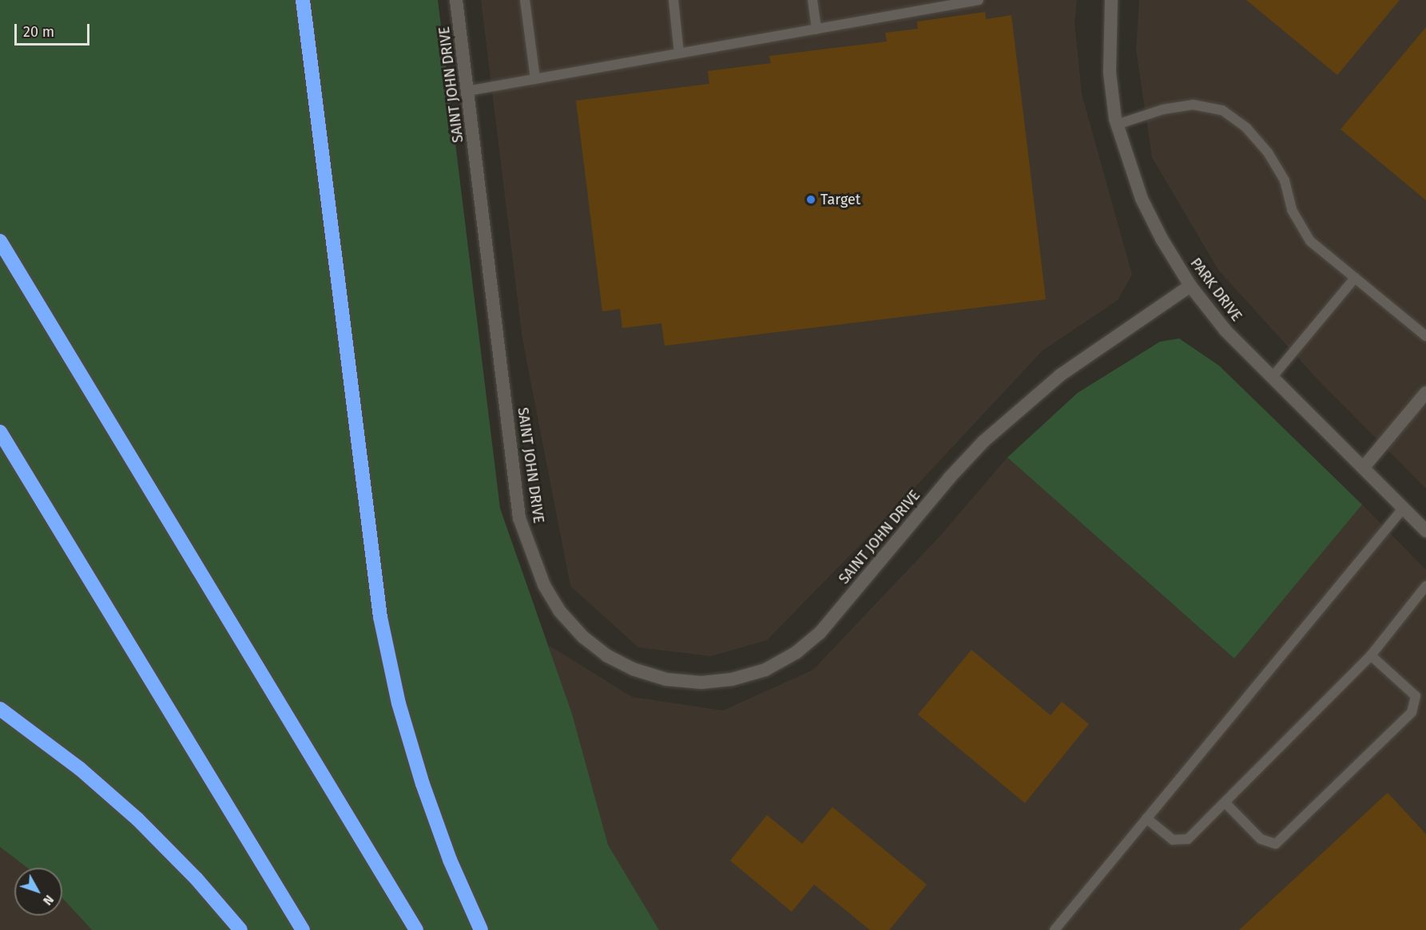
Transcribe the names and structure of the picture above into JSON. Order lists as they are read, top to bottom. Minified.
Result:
{"streets":{"street":["SAINT JOHN DRIVE","PARK DRIVE"]},"crossings":[["SAINT JOHN DRIVE","PARK DRIVE"]],"places":["Target"],"scale_bar":"20 m","north":"bottom right"}
